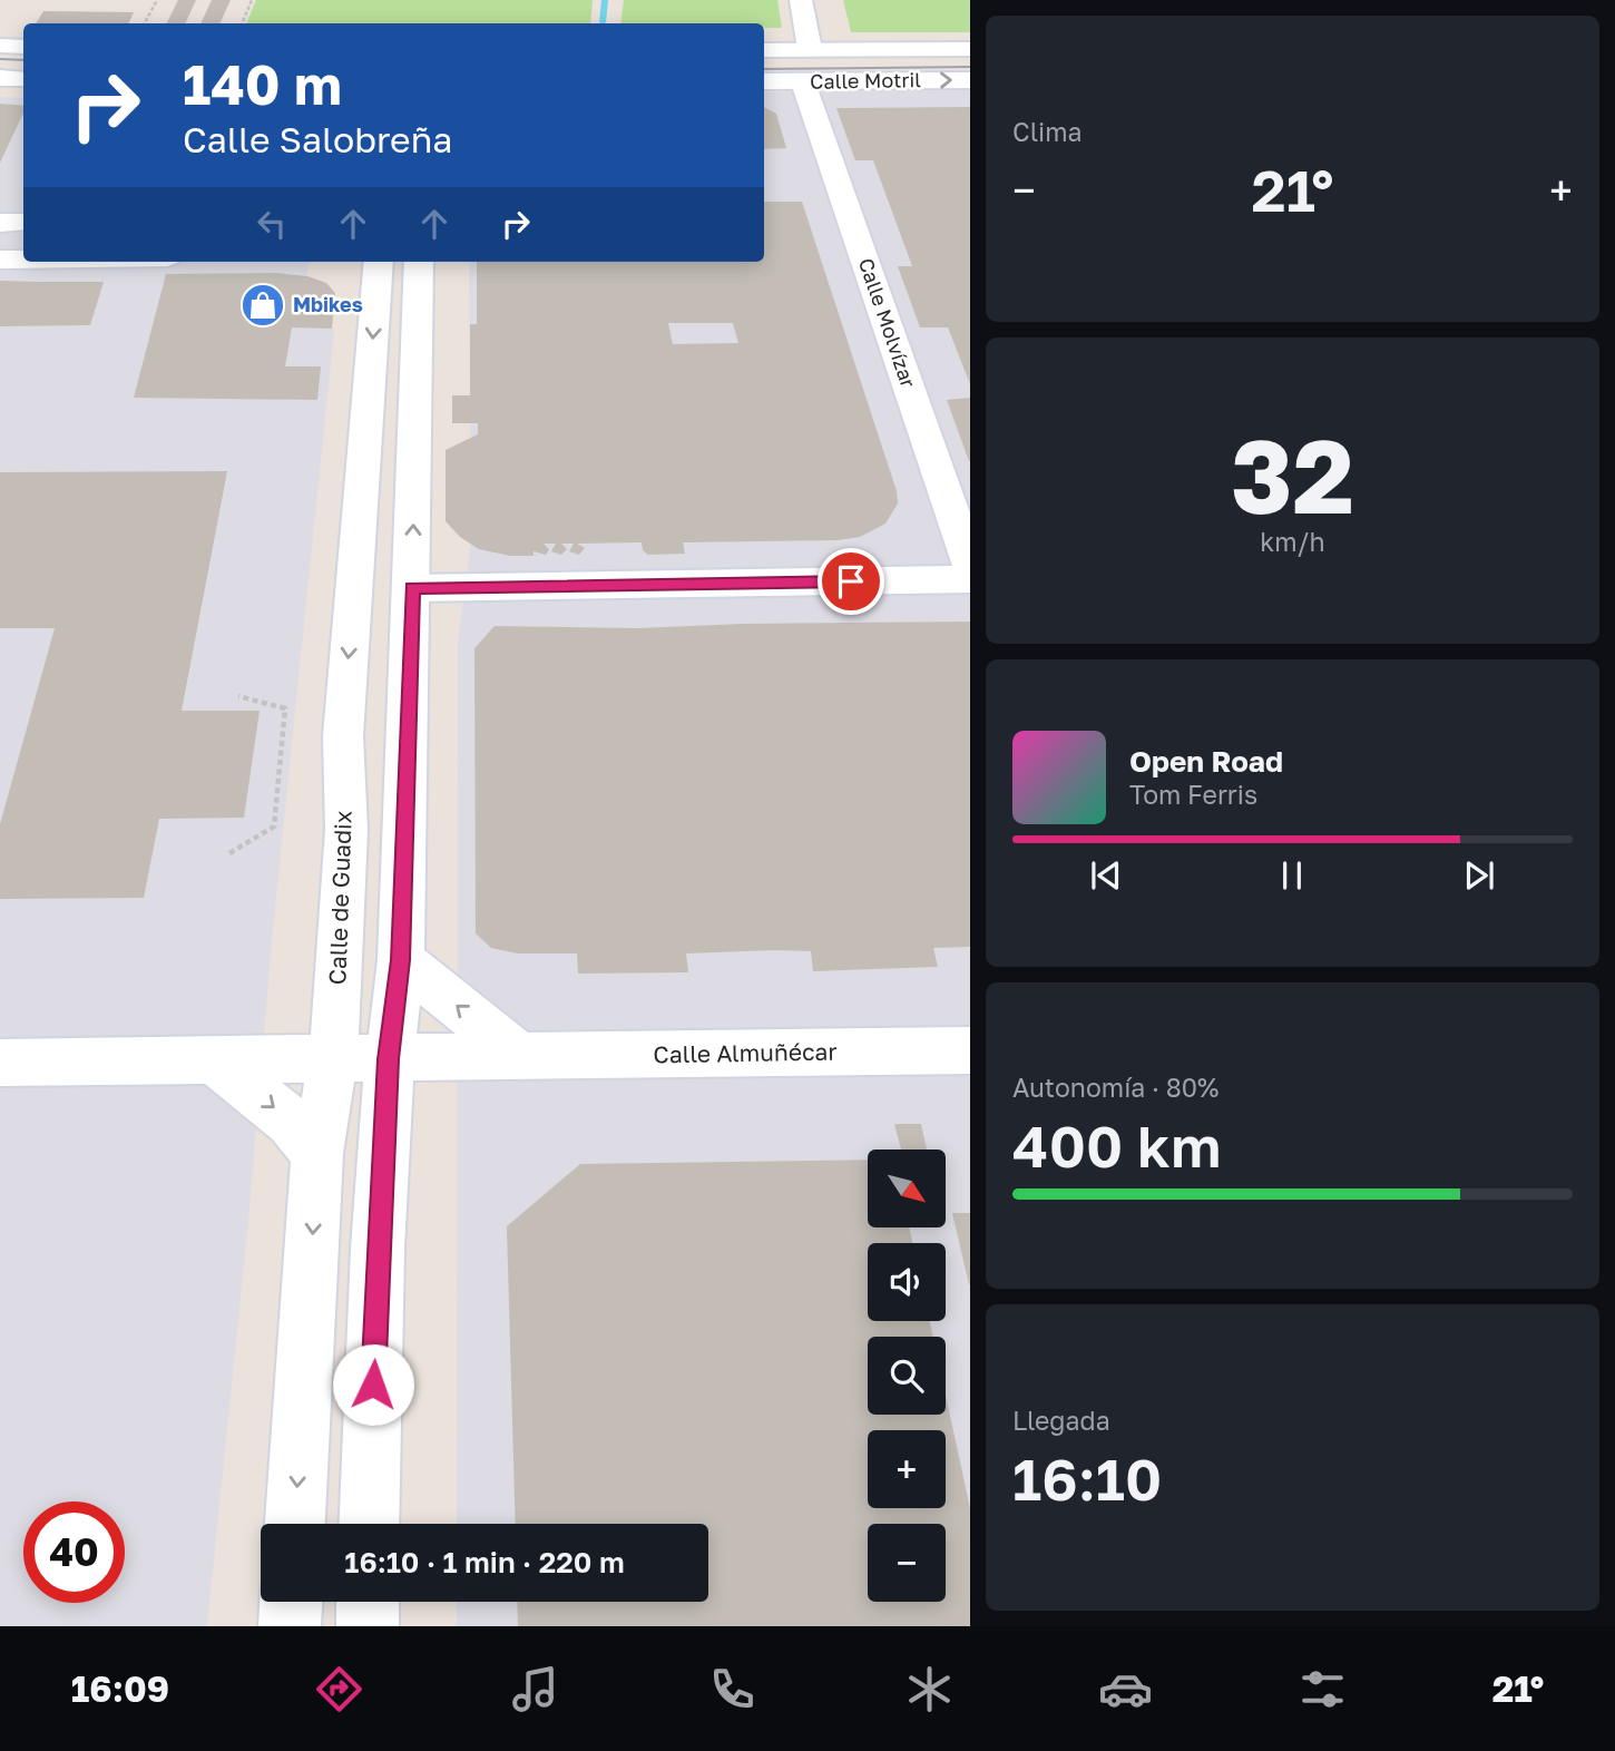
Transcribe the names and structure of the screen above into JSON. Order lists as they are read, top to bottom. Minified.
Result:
{"streets":{"street":["Calle Motril","Calle Molvízar","Calle de Guadix","Calle Almuñécar"]},"crossings":[["Calle Motril","Calle Molvízar"],["Calle de Guadix","Calle Almuñécar"]],"places":{"shop":["Mbikes"]},"north":"bottom right","page":{"tile":["Clima",["32","km/h"],["Autonomía · 80%","400 km"],["Llegada","16:10"]],"turn":["140 m","Calle Salobreña"],"heat":["−","21°","+"],"song":["Open Road","Tom Ferris"],"map_buttons":["+","−"],"limit":"40","trip":"16:10 · 1 min · 220 m","tabs":["16:09","21°"]}}
